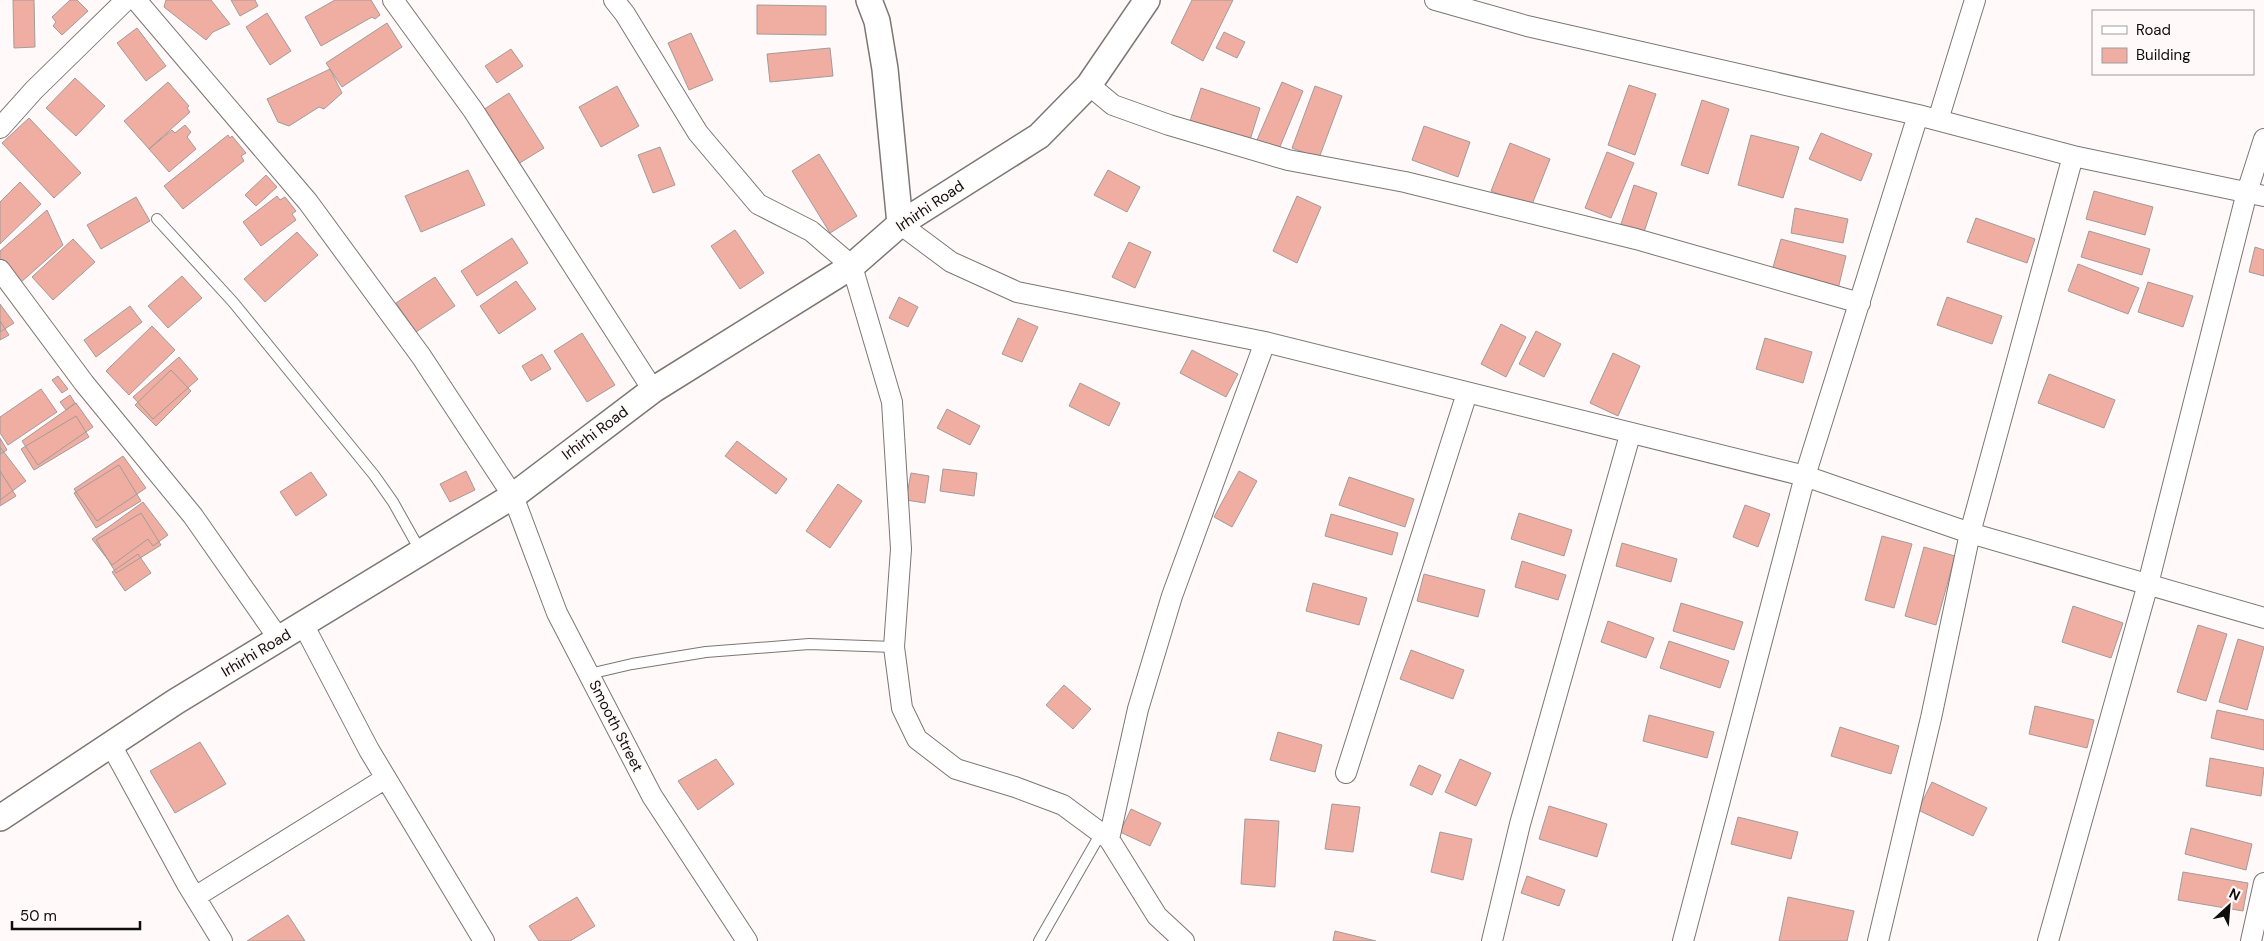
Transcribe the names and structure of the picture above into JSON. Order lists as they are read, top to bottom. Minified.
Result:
{"streets":{"street":["Irhirhi Road","Smooth Street"]},"crossings":[["Irhirhi Road","Smooth Street"]],"legend":["Road","Building"],"scale_bar":"50 m","north":"top right"}
